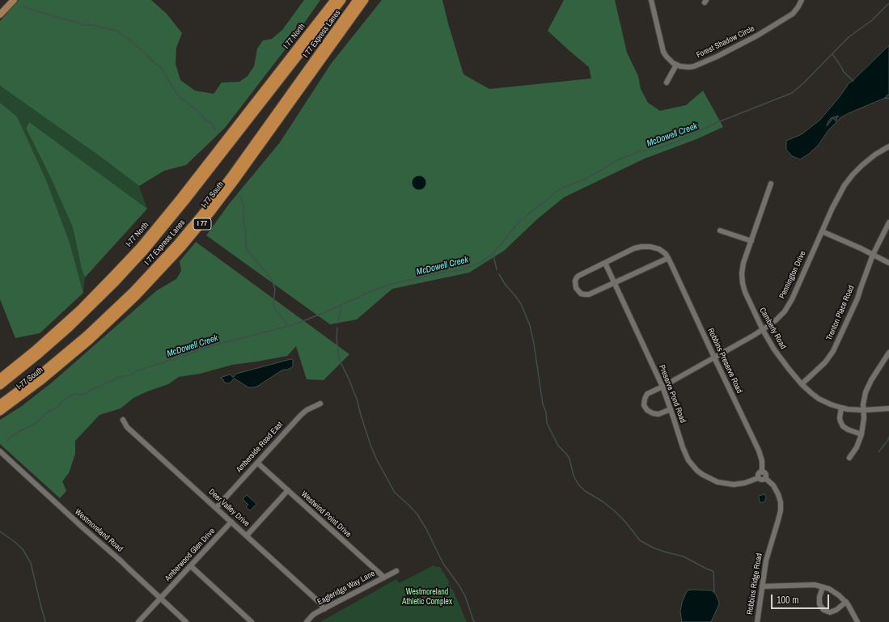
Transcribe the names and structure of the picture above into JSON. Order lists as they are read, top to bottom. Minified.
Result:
{"streets":{"highway":["I 77 Express Lanes","I 77 North","I-77 South","I 77","I-77 North"],"street":["Forest Shadow Circle","Pennington Drive","Trenton Place Road","Camberly Road","Robbins Preserve Road","Preserve Pond Road","Amberside Road East","Deer Valley Drive","Westwind Point Drive","Westmoreland Road","Amberwood Glen Drive","Robbins Ridge Road","Eagleridge Way Lane"]},"crossings":[["I 77 North","I-77 North"],["Pennington Drive","Camberly Road"],["Pennington Drive","Robbins Preserve Road"],["Pennington Drive","Preserve Pond Road"],["Trenton Place Road","Camberly Road"],["Robbins Preserve Road","Preserve Pond Road"],["Robbins Preserve Road","Robbins Ridge Road"],["Preserve Pond Road","Robbins Ridge Road"],["Amberside Road East","Deer Valley Drive"],["Amberside Road East","Westwind Point Drive"],["Deer Valley Drive","Amberwood Glen Drive"],["Deer Valley Drive","Eagleridge Way Lane"],["Westwind Point Drive","Eagleridge Way Lane"],["Westmoreland Road","Amberwood Glen Drive"]],"water":["McDowell Creek"],"parks":["Westmoreland Athletic Complex"],"scale_bar":"100 m"}
